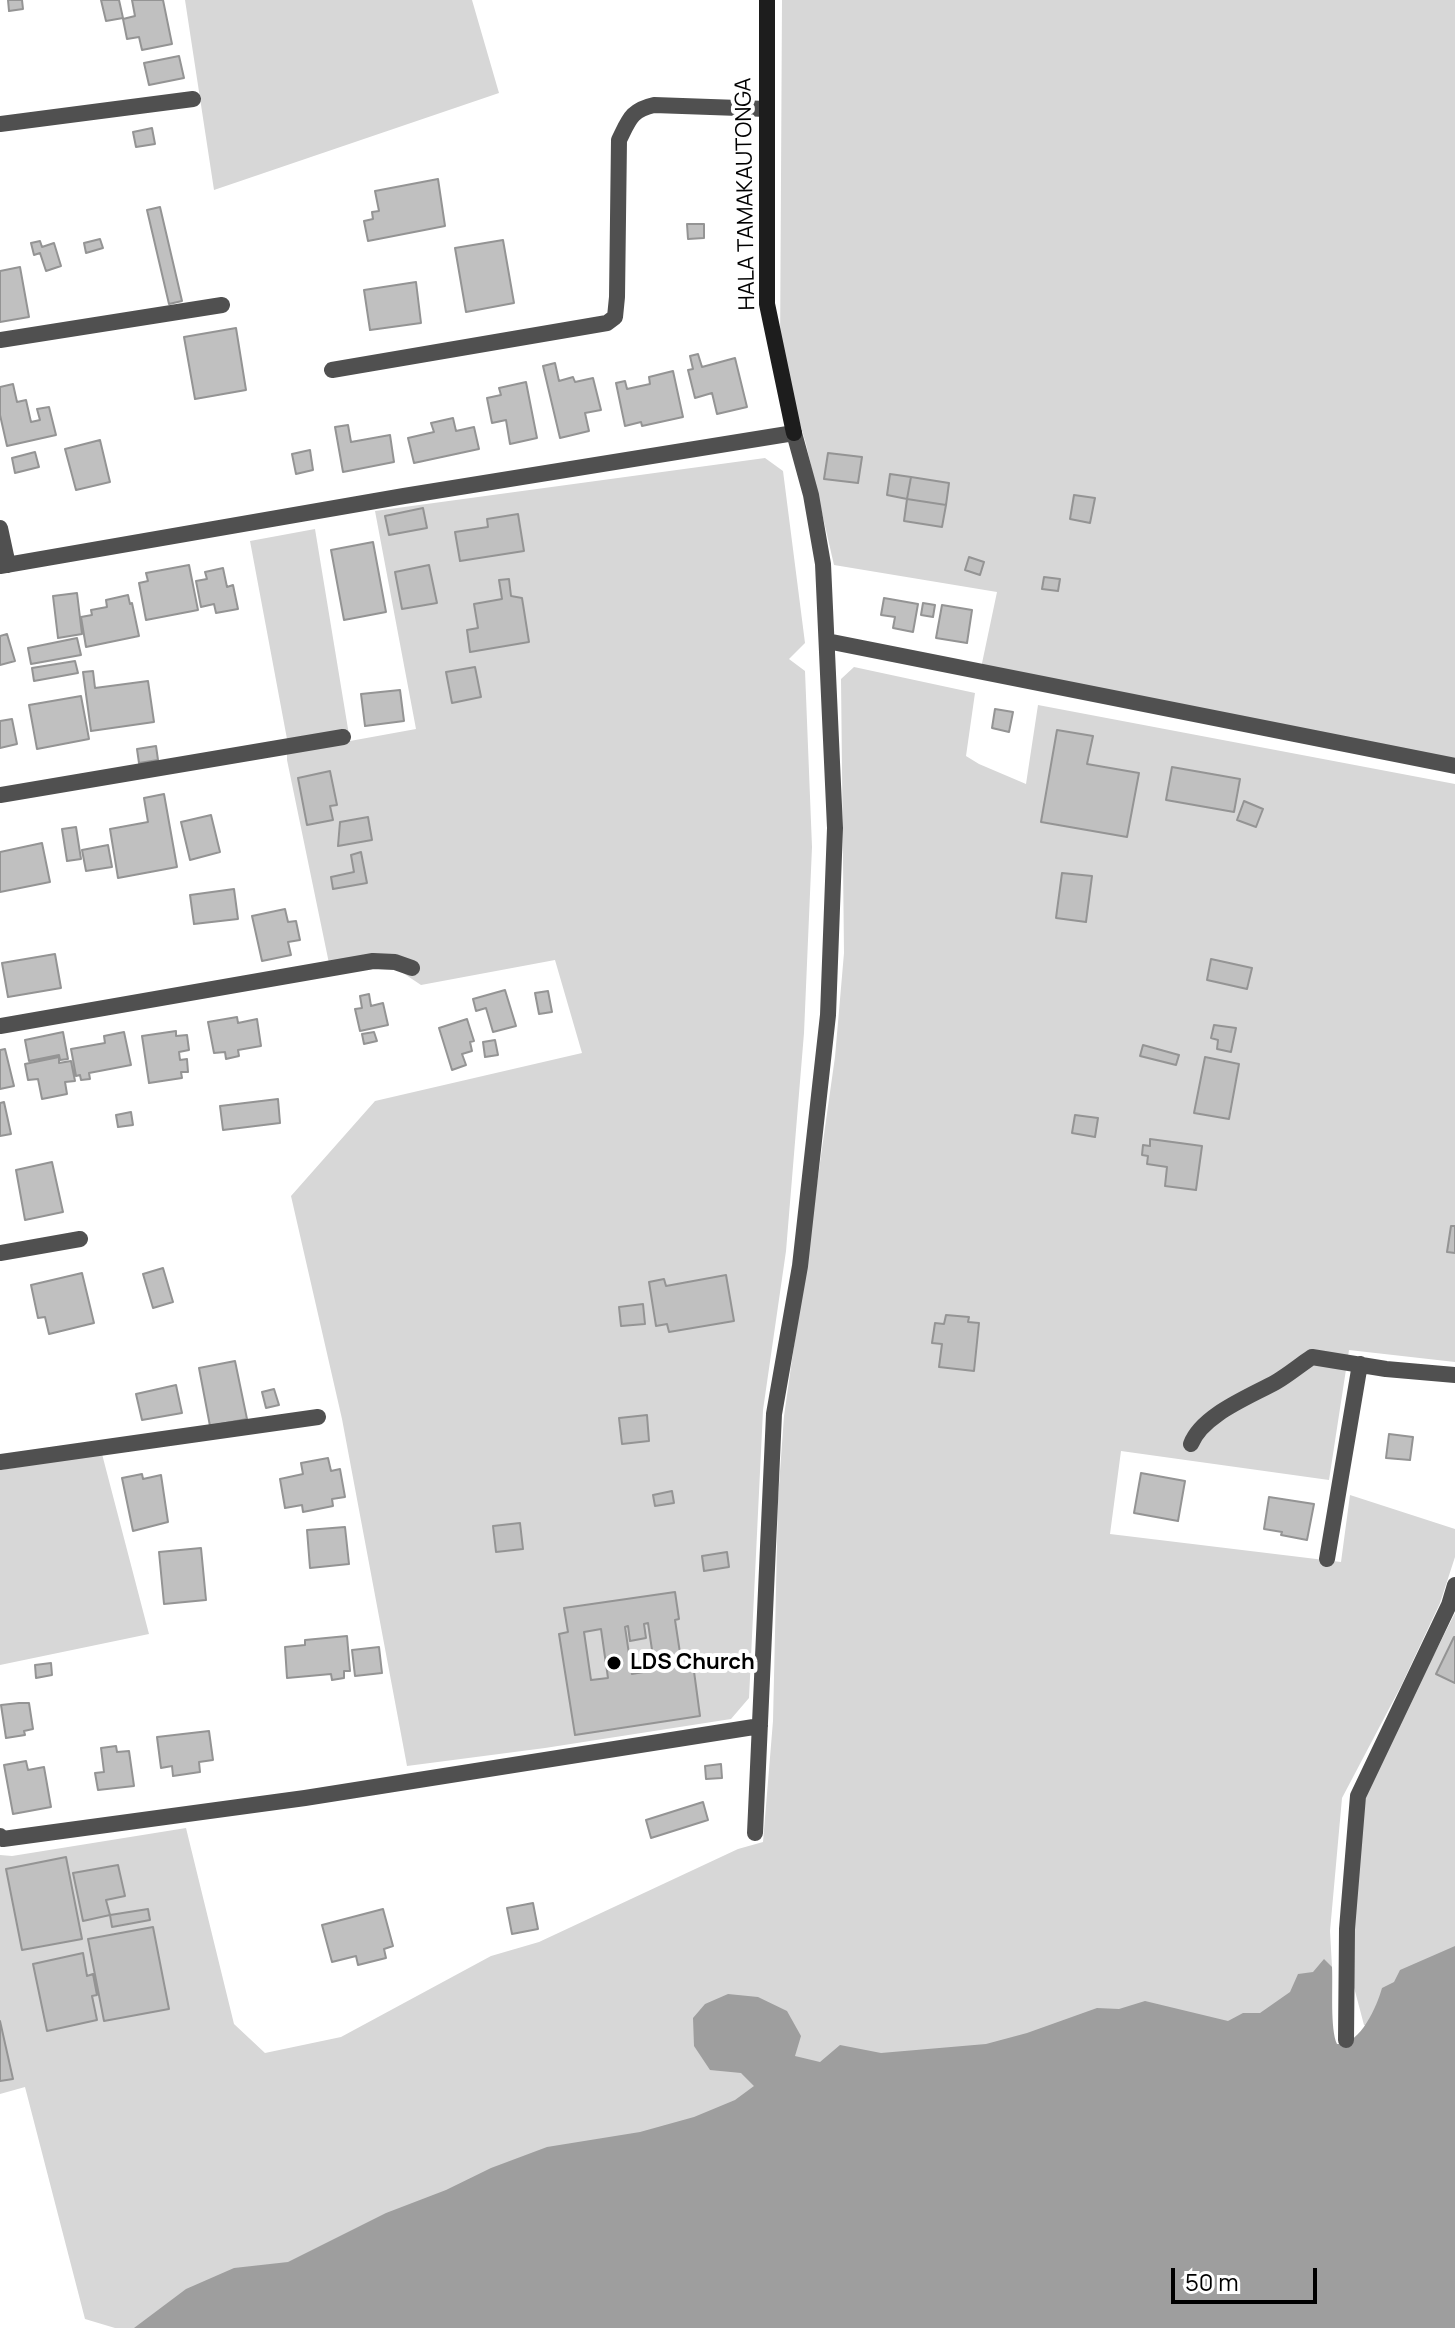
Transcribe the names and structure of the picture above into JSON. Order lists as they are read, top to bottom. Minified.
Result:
{"streets":{"street":["HALA TAMAKAUTONGA"]},"places":["LDS Church"],"scale_bar":"50 m"}
